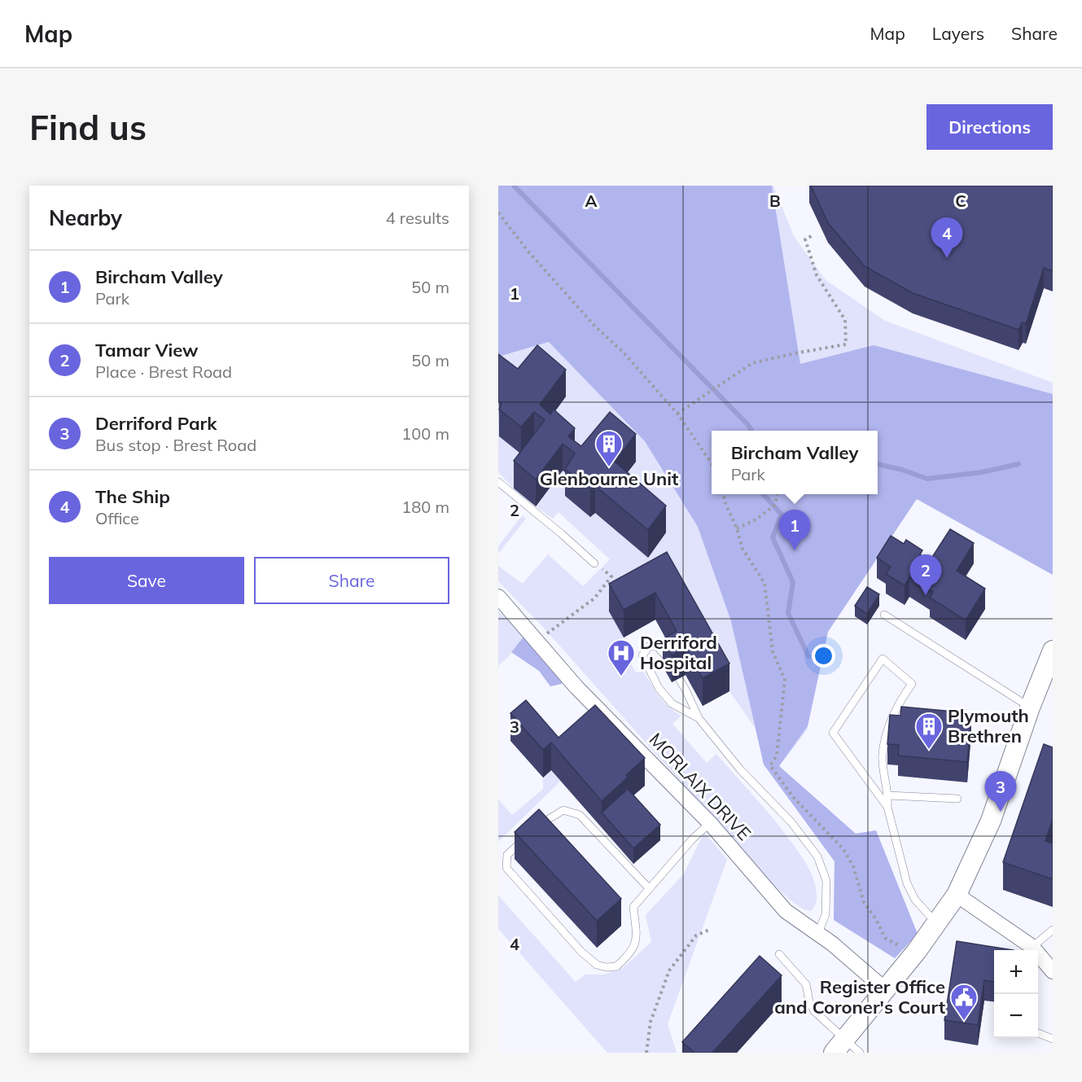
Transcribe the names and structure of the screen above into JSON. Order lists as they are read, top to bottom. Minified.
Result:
{"streets":{"street":["MORLAIX DRIVE"]},"places":{"building":["Glenbourne Unit","Plymouth Brethren"],"hospital":["Derriford Hospital"],"public building":["Register Office and Coroner's Court"]},"page":{"header":"Map","nav":["Map","Layers","Share"],"buttons":["Directions",["Save","Share"]],"title":"Find us","heading":["Nearby","4 results"],"pins":["4","1","2","3"],"list":[{"mark":"1","name":"Bircham Valley","note":"Park","value":"50 m"},{"mark":"2","name":"Tamar View","note":"Place · Brest Road","value":"50 m"},{"mark":"3","name":"Derriford Park","note":"Bus stop · Brest Road","value":"100 m"},{"mark":"4","name":"The Ship","note":"Office","value":"180 m"}],"popup":["Bircham Valley","Park"],"map_buttons":["+","−"]},"grid":{"columns":["A","B","C"],"rows":["1","2","3","4"]}}
